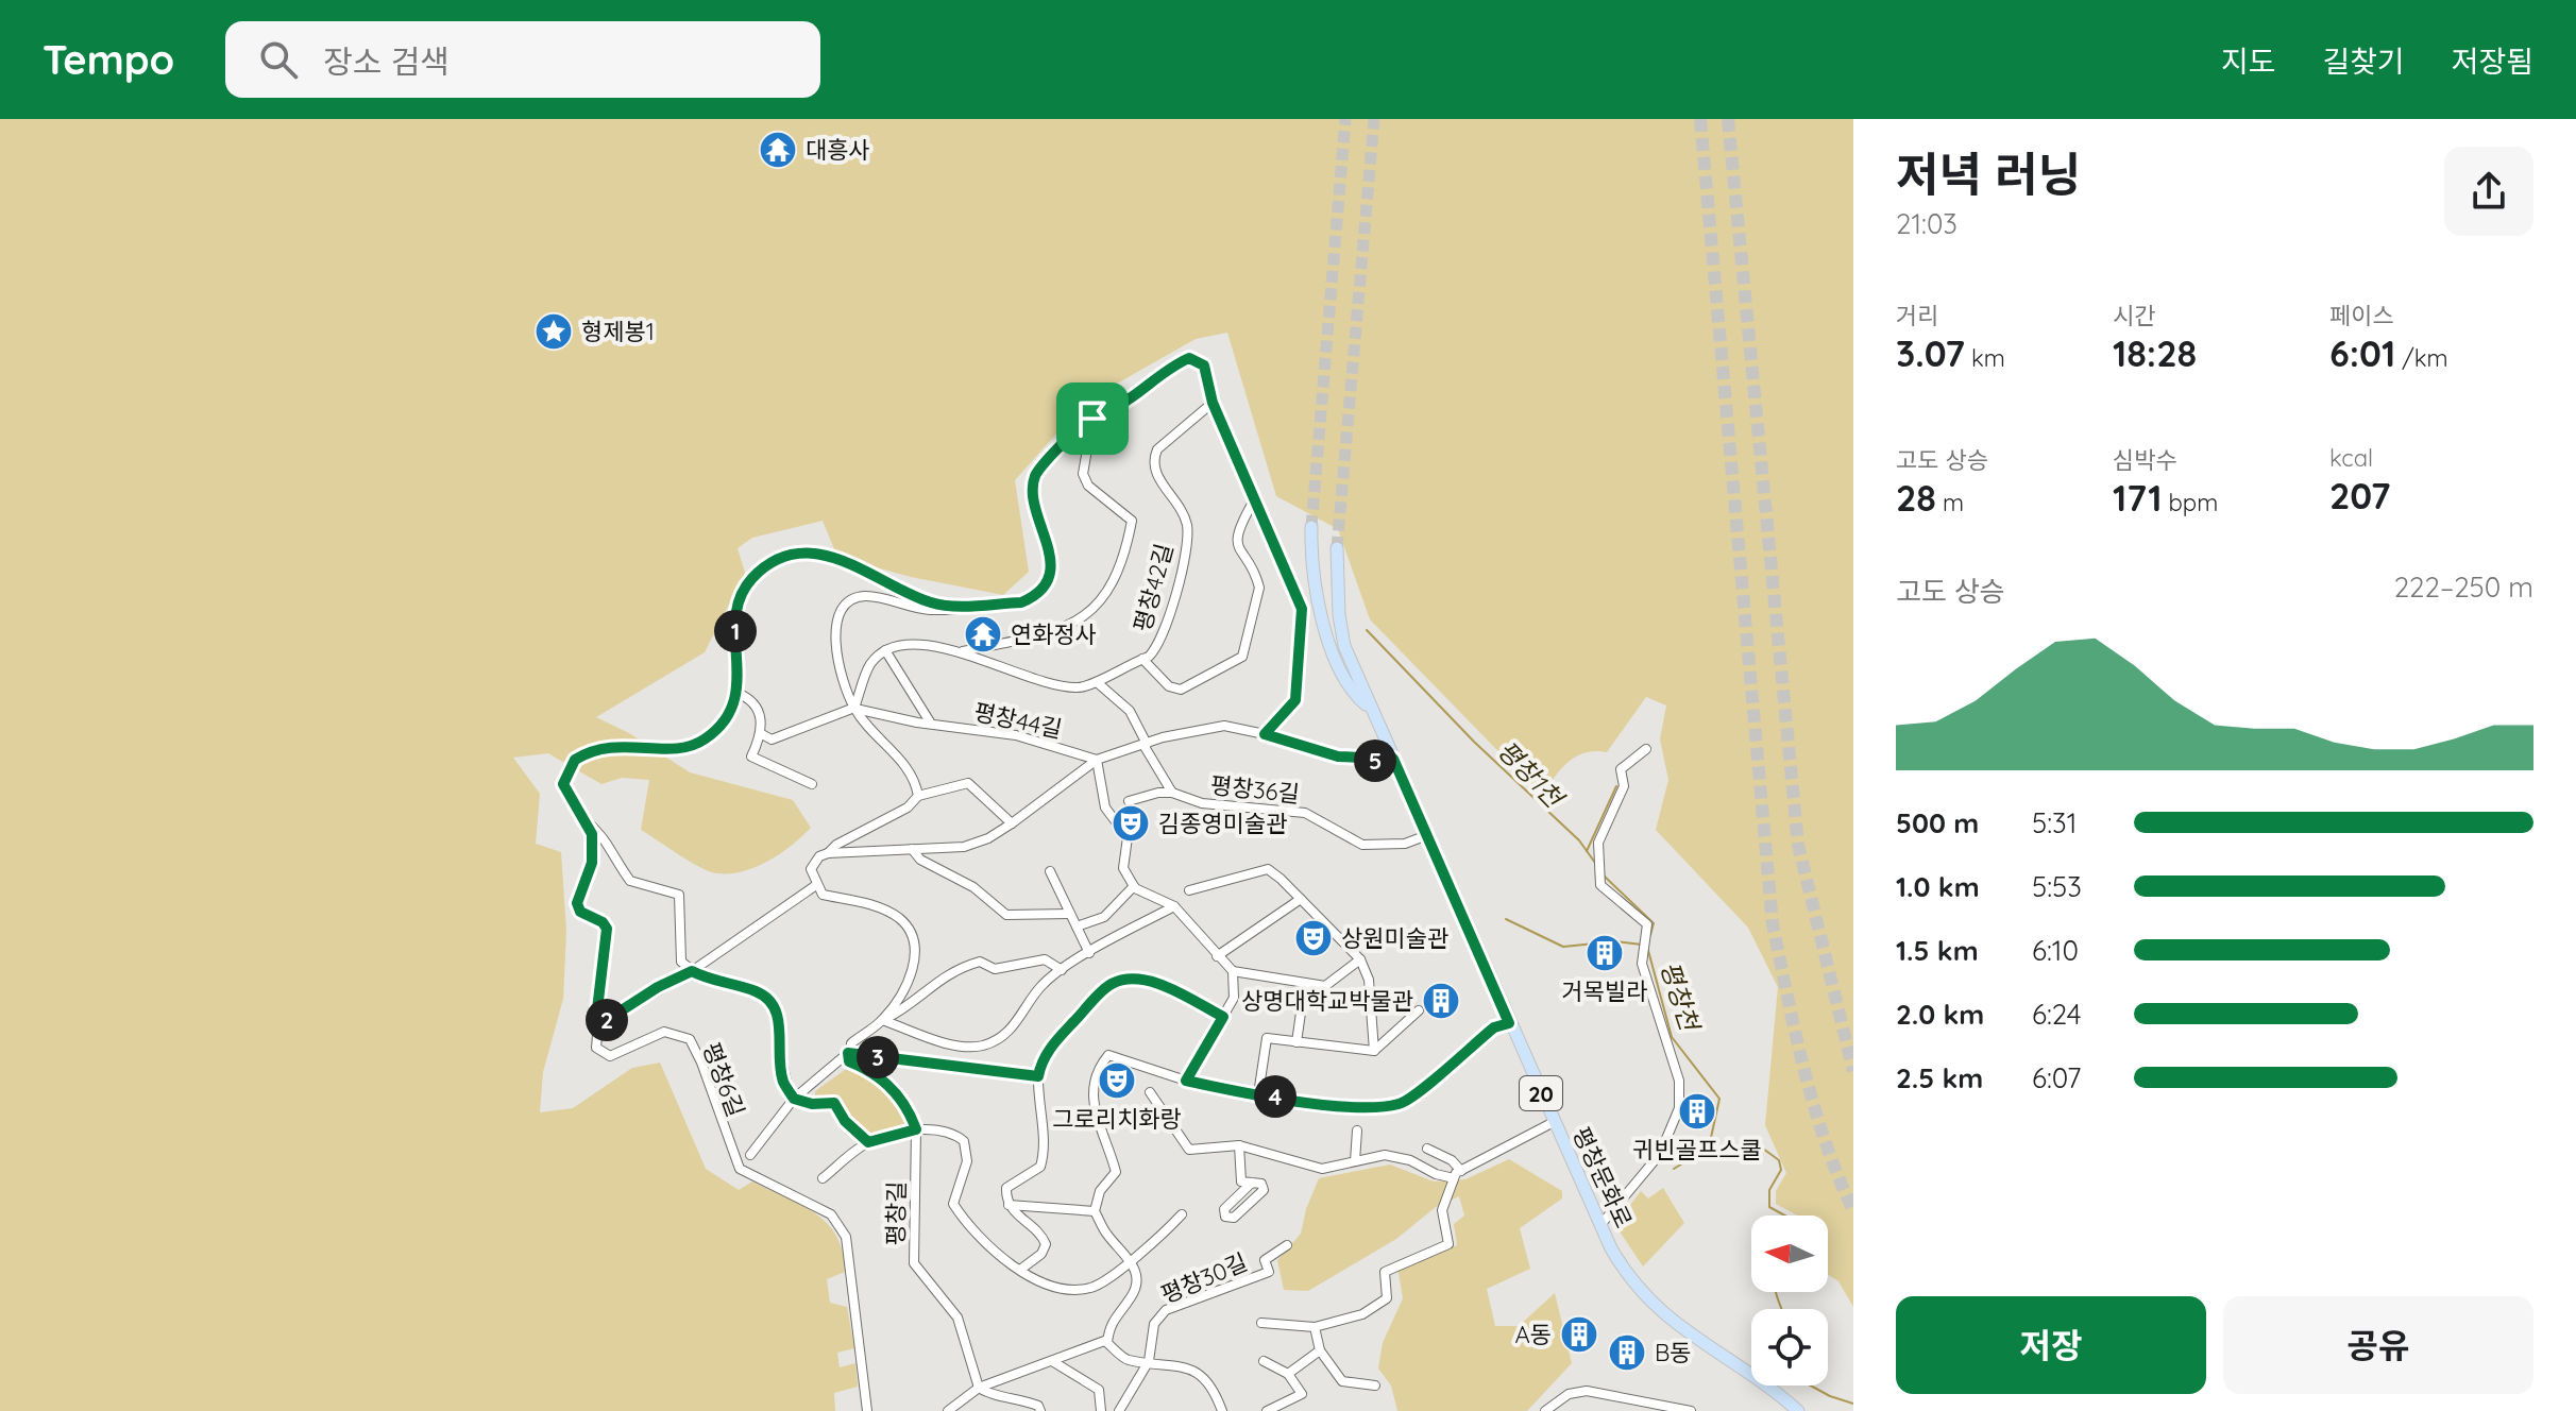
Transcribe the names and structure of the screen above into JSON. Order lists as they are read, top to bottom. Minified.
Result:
{"streets":{"main road":["20","평창문화로"],"street":["평창42길","평창44길","평창36길","평창6길","평창길","평창30길"]},"crossings":[["평창36길","평창문화로"]],"water":["평창1천","평창천"],"places":{"temple":["대흥사","연화정사"],"place":["형제봉1"],"theatre":["김종영미술관","상원미술관","그로리치화랑"],"building":["거목빌라","상명대학교박물관","귀빈골프스쿨","A동","B동"]},"north":"left","page":{"header":"Tempo","search":"장소 검색","nav":["지도","길찾기","저장됨"],"heading":["저녁 러닝","21:03"],"stats":[["거리","3.07 km"],["시간","18:28"],["페이스","6:01 /km"],["고도 상승","28 m"],["심박수","171 bpm"],["kcal","207"]],"chart":["고도 상승","222–250 m"],"pins":["1","5","2","3","4"],"list":[{"name":"500 m","note":"5:31"},{"name":"1.0 km","note":"5:53"},{"name":"1.5 km","note":"6:10"},{"name":"2.0 km","note":"6:24"},{"name":"2.5 km","note":"6:07"}],"buttons":["저장","공유"]}}
